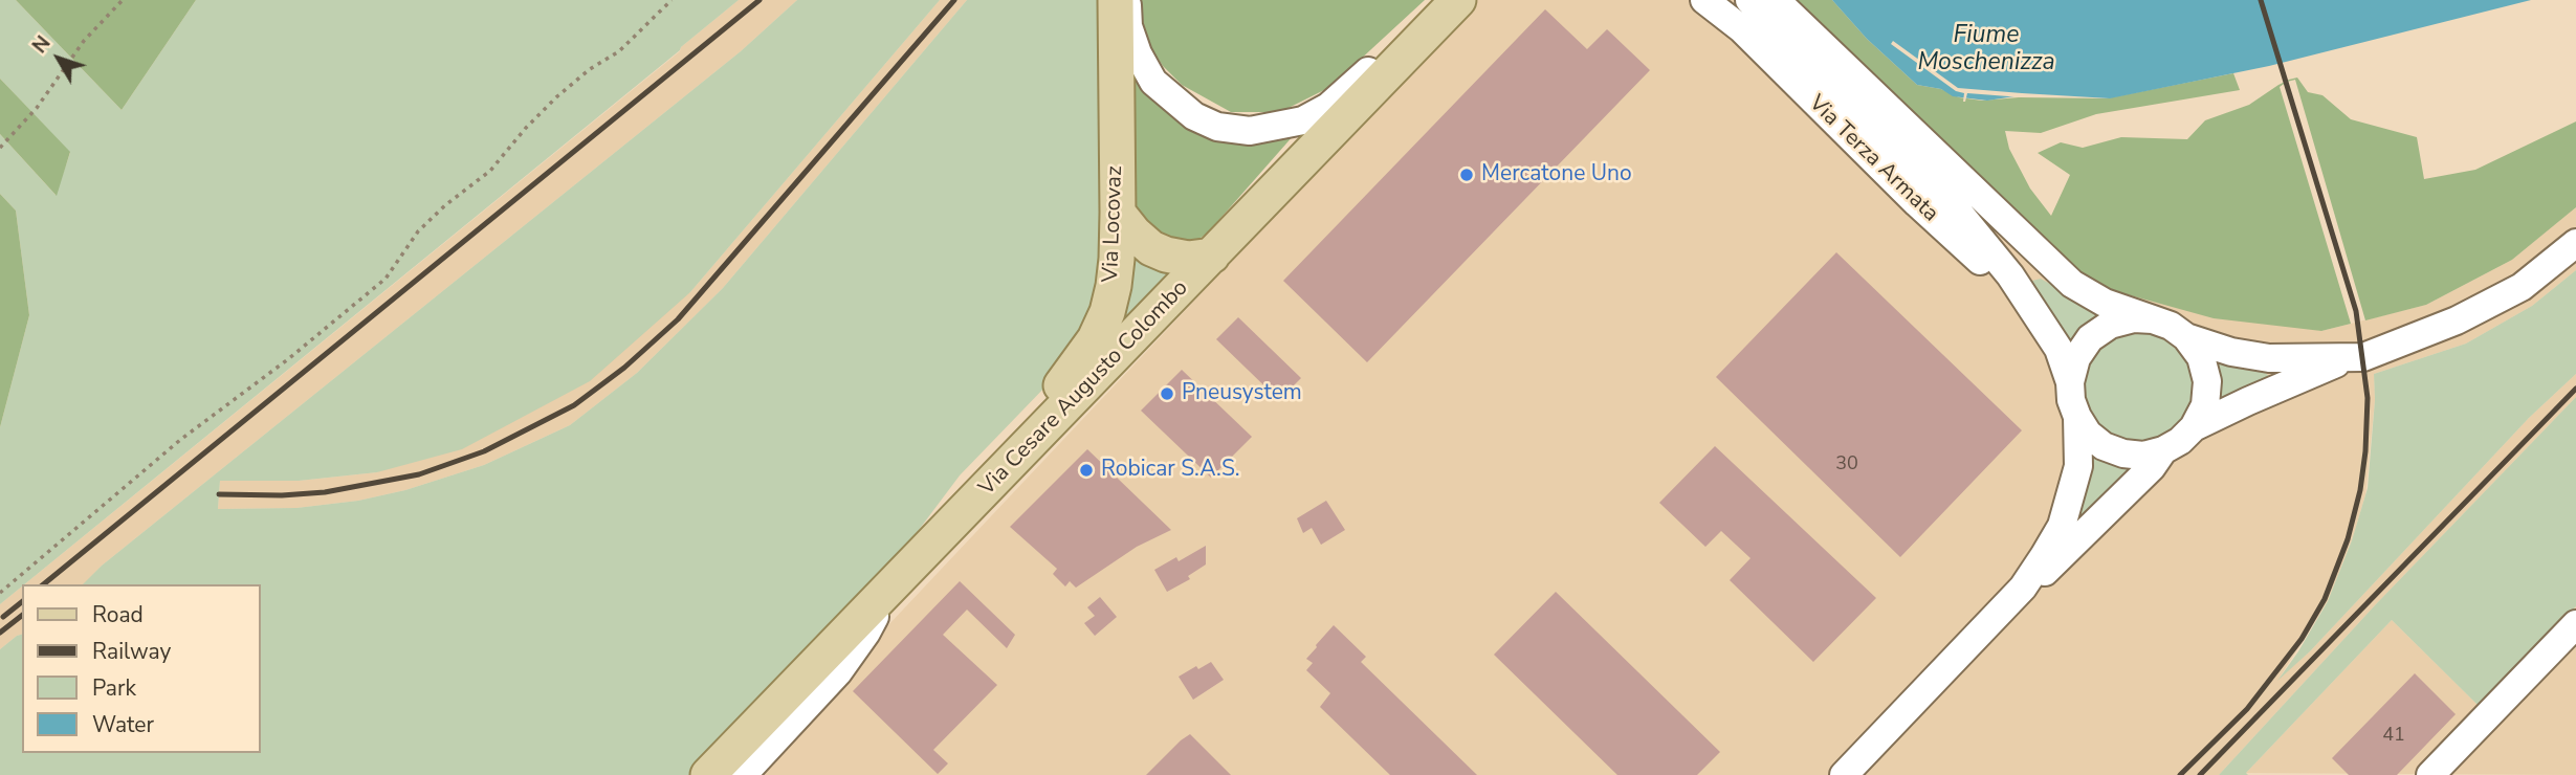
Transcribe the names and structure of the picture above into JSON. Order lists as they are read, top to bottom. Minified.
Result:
{"streets":{"main road":["Via Locovaz","Via Cesare Augusto Colombo"],"street":["Via Terza Armata"]},"crossings":[["Via Locovaz","Via Cesare Augusto Colombo"]],"water":["Fiume Moschenizza"],"places":["Mercatone Uno","Pneusystem","Robicar S.A.S."],"house_numbers":["30","41"],"legend":["Road","Railway","Park","Water"],"north":"top left"}
